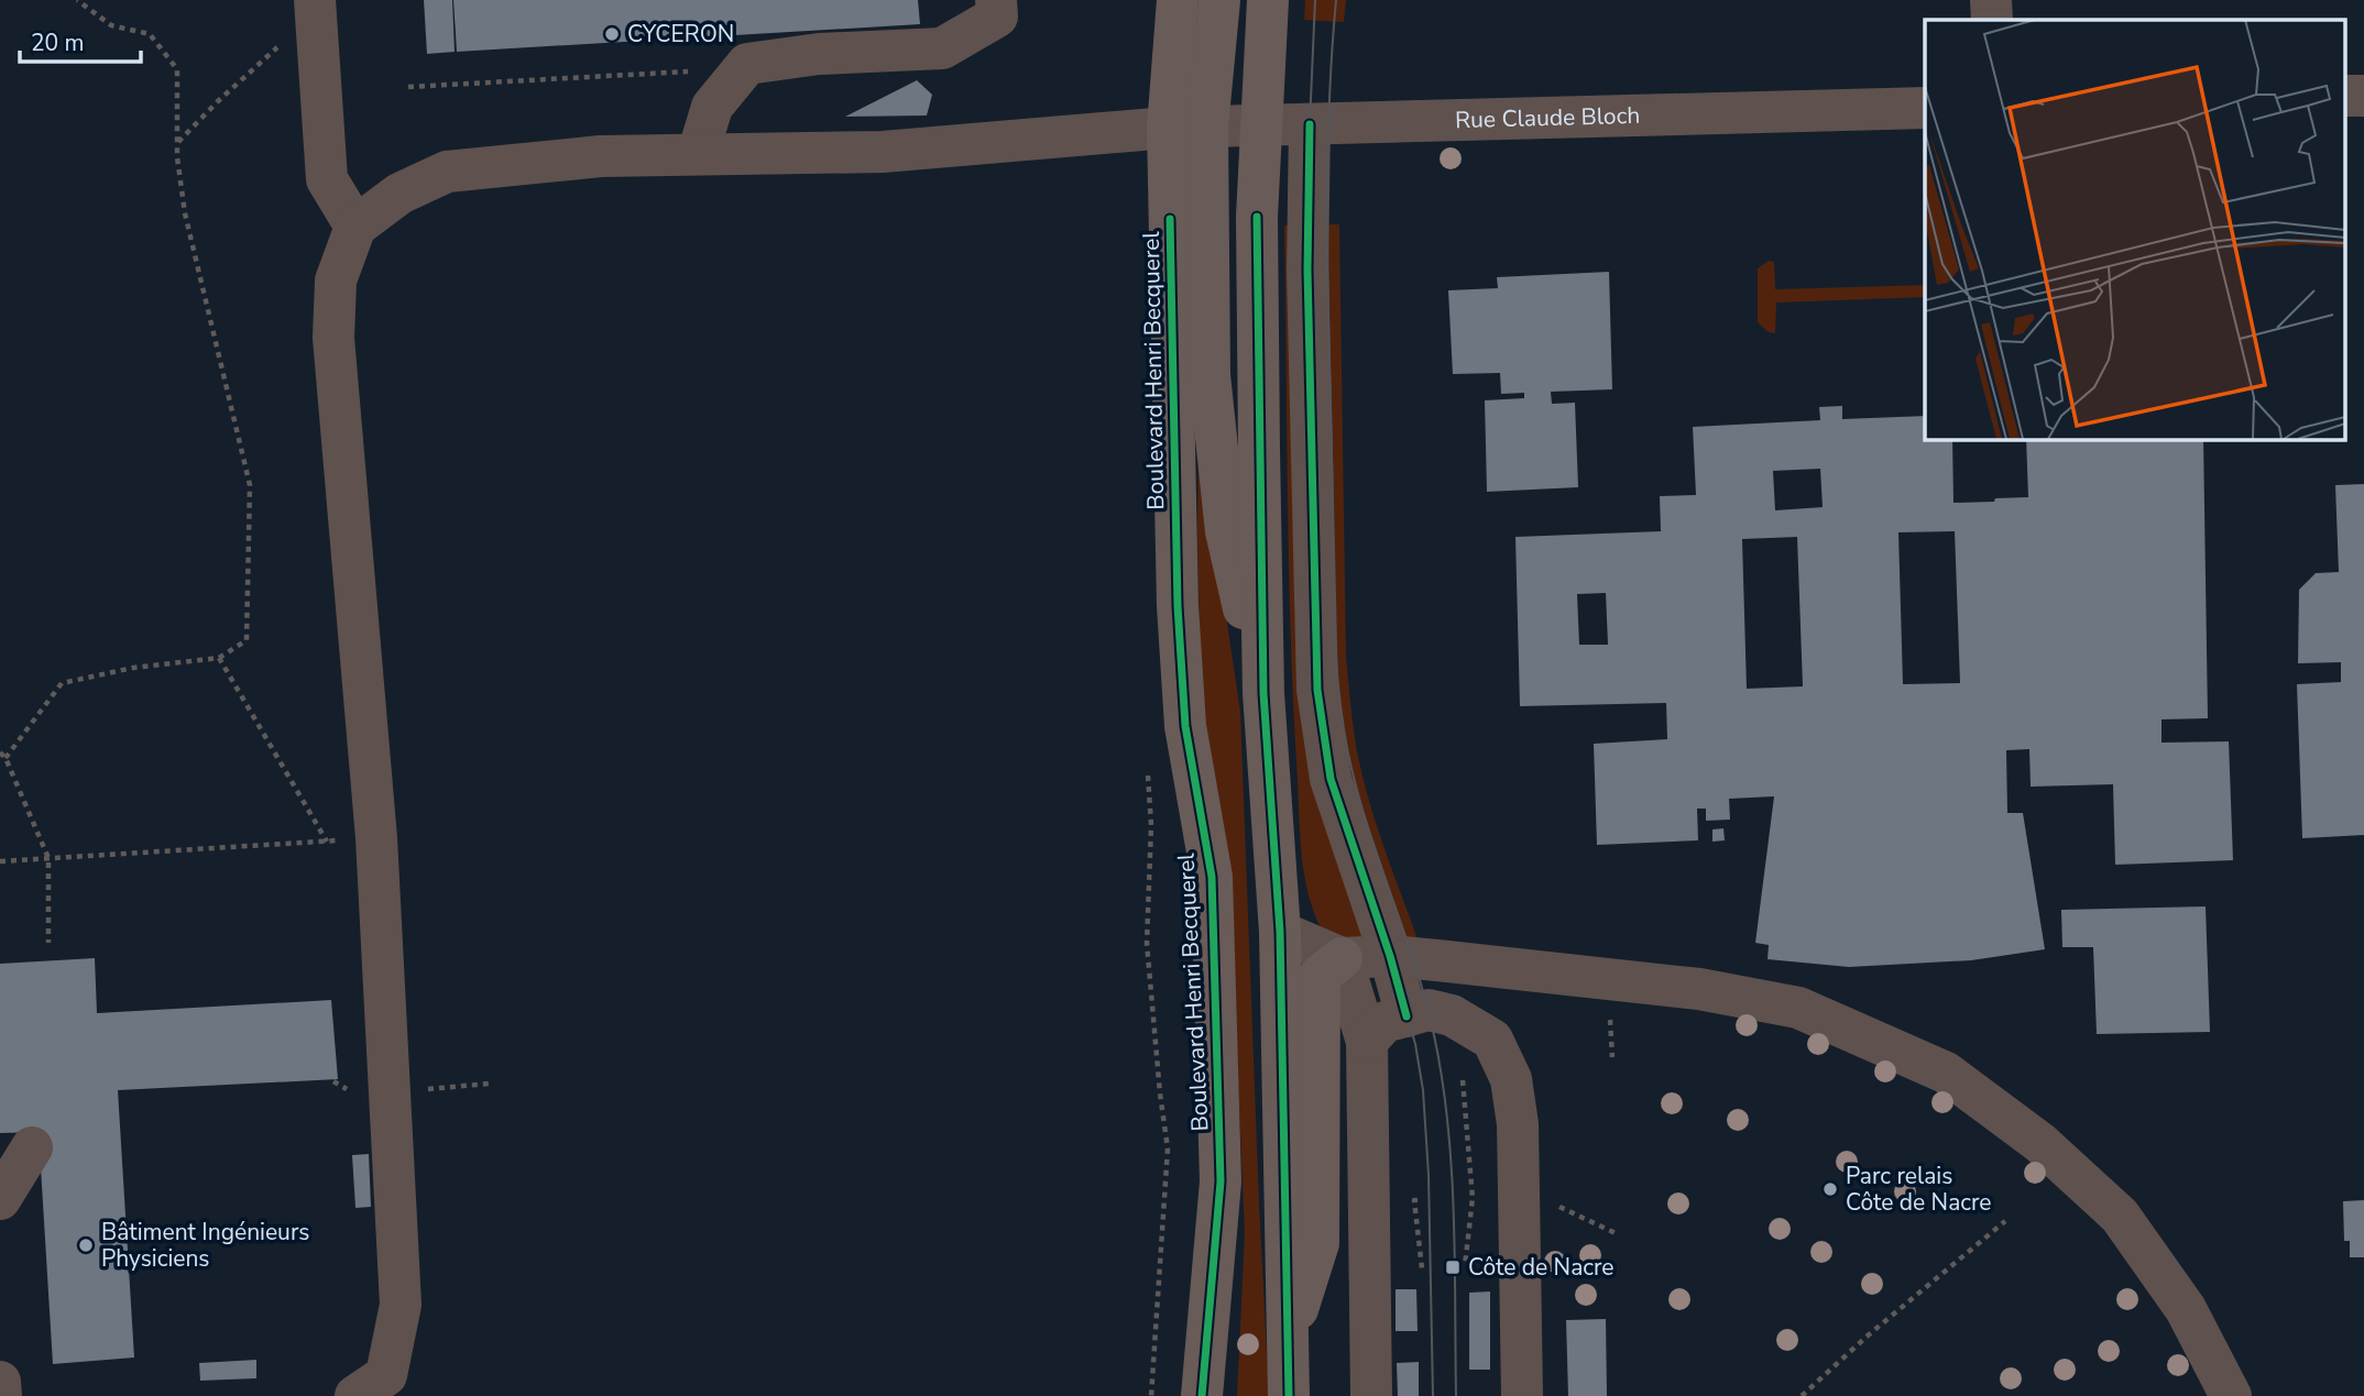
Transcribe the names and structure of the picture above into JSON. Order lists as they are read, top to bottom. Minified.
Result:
{"streets":{"main road":["Boulevard Henri Becquerel"],"street":["Rue Claude Bloch"]},"crossings":[["Rue Claude Bloch","Boulevard Henri Becquerel"]],"places":{"other":["CYCERON","Parc relais Côte de Nacre","Bâtiment Ingénieurs Physiciens"],"transit":["Côte de Nacre"]},"scale_bar":"20 m"}
